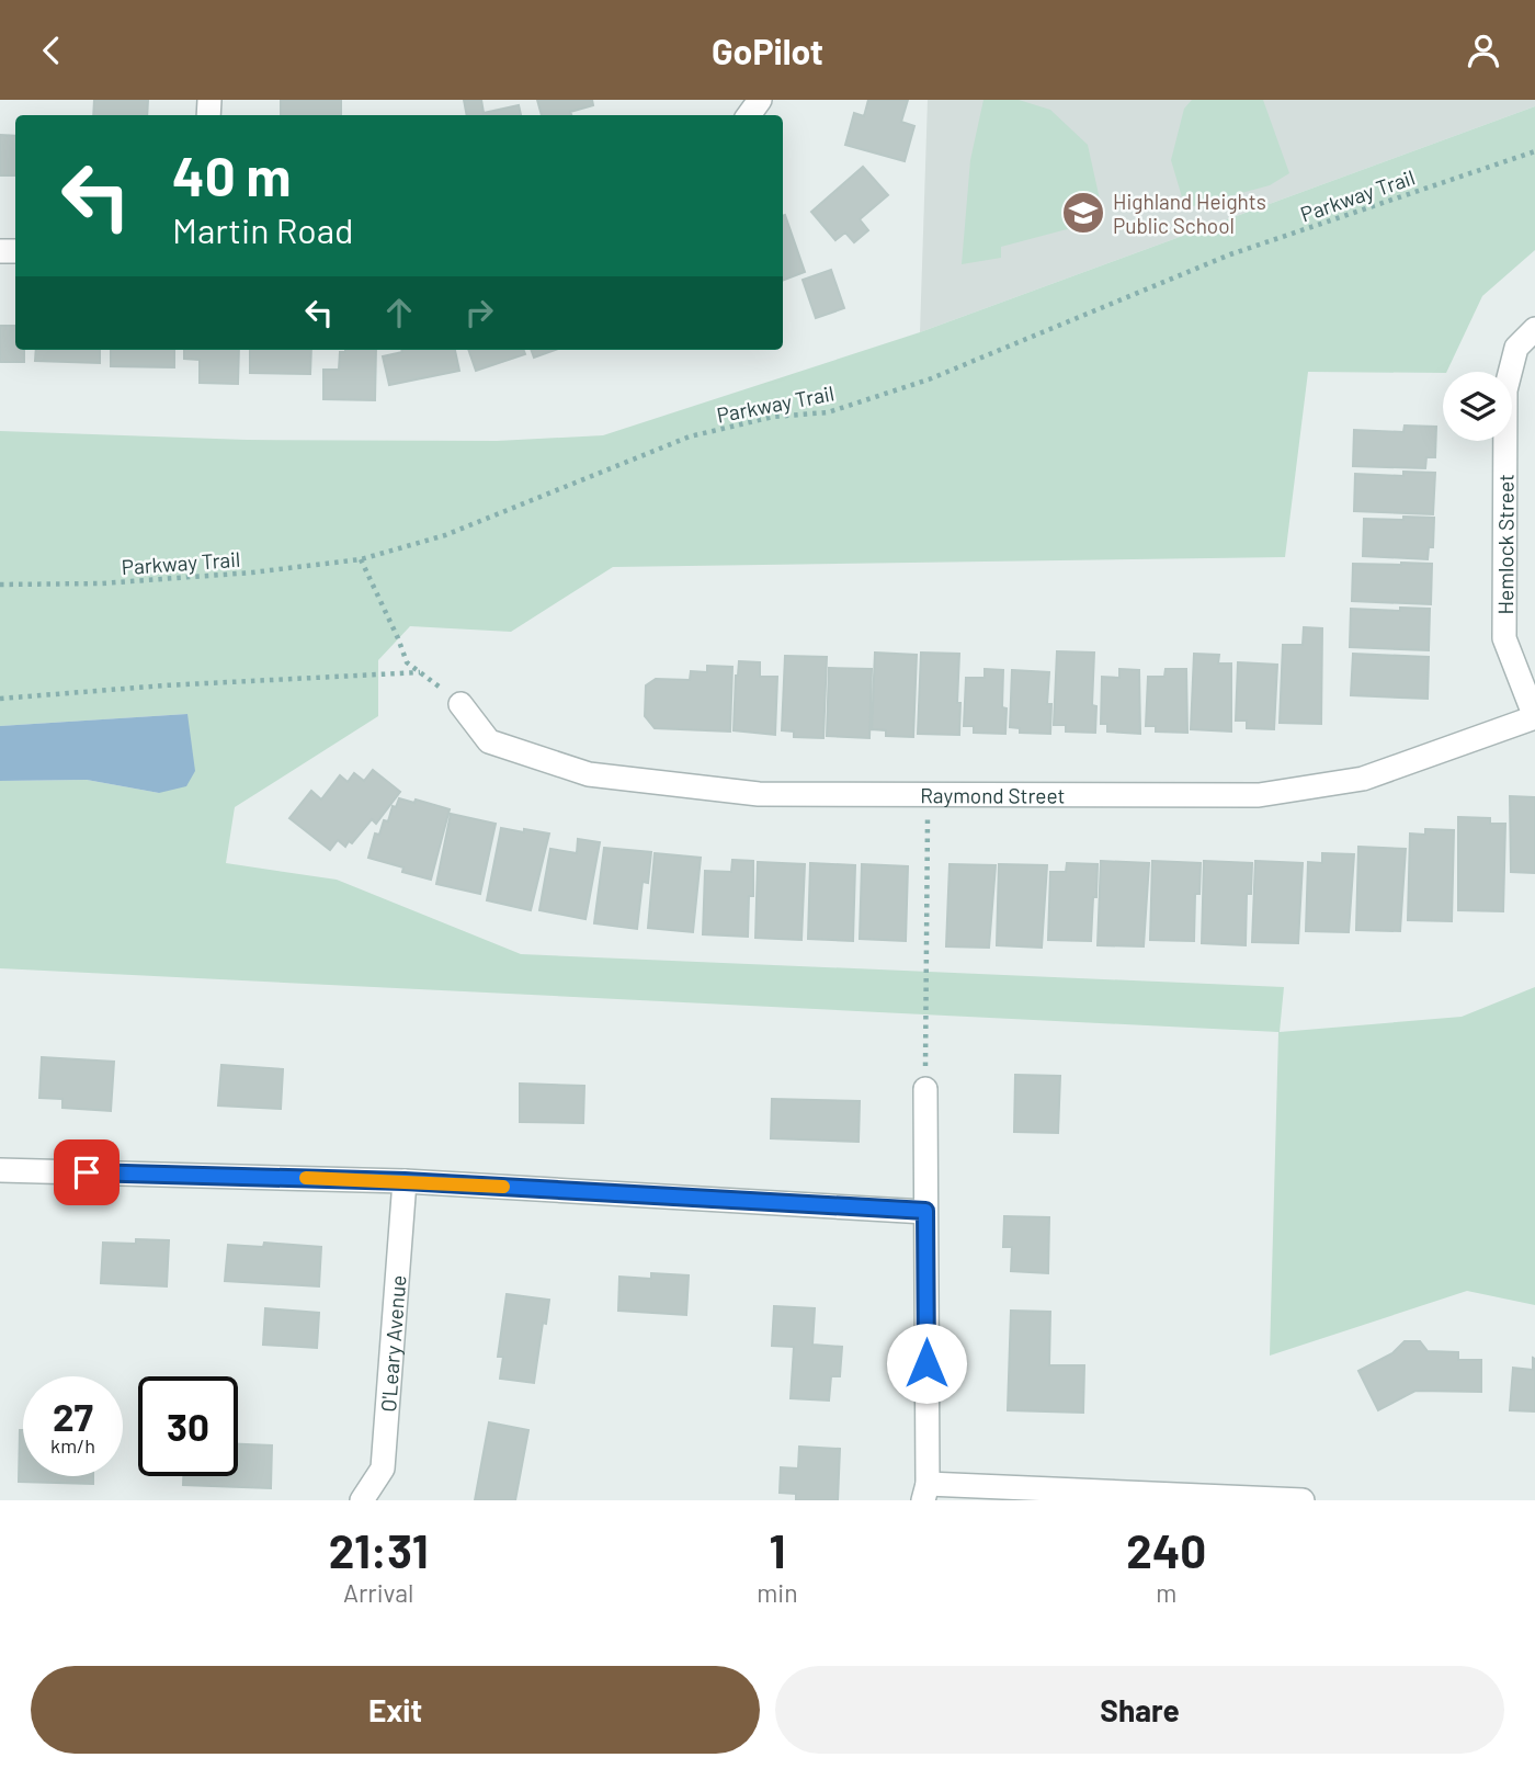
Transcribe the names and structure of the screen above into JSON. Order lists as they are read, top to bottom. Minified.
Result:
{"streets":{"street":["Hemlock Street","Raymond Street","O'Leary Avenue"],"path":["Parkway Trail"]},"crossings":[["Hemlock Street","Raymond Street"]],"places":{"school or university":["Highland Heights Public School"]},"page":{"header":"GoPilot","turn":["40 m","Martin Road"],"speed":"27 km/h","limit":"30","eta":["21:31","Arrival","1","min","240","m"],"buttons":["Exit","Share"]}}
